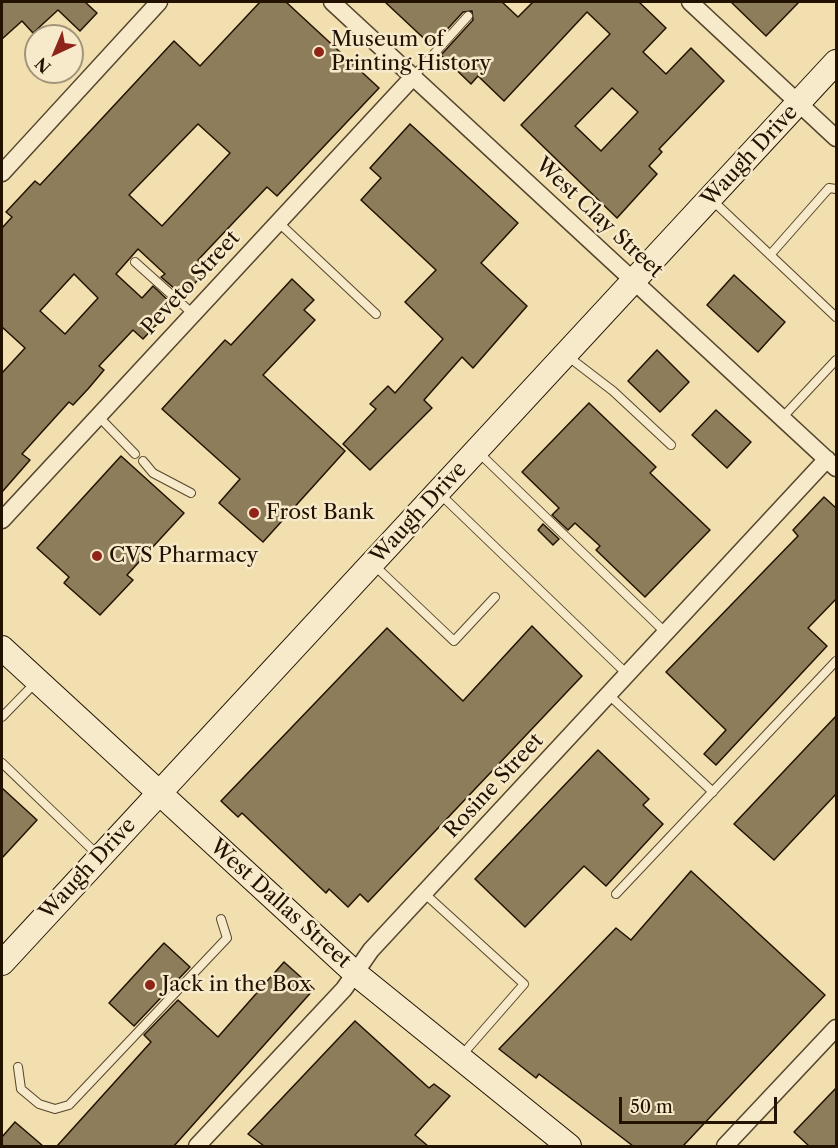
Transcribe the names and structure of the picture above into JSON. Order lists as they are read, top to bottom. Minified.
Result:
{"streets":{"main road":["Waugh Drive","West Dallas Street"],"street":["West Clay Street","Peveto Street","Rosine Street"]},"crossings":[["Waugh Drive","West Clay Street"],["Waugh Drive","West Dallas Street"],["West Clay Street","Peveto Street"],["West Clay Street","Rosine Street"],["Rosine Street","West Dallas Street"]],"places":["Museum of Printing History","Frost Bank","CVS Pharmacy","Jack in the Box"],"scale_bar":"50 m","north":"bottom left"}
